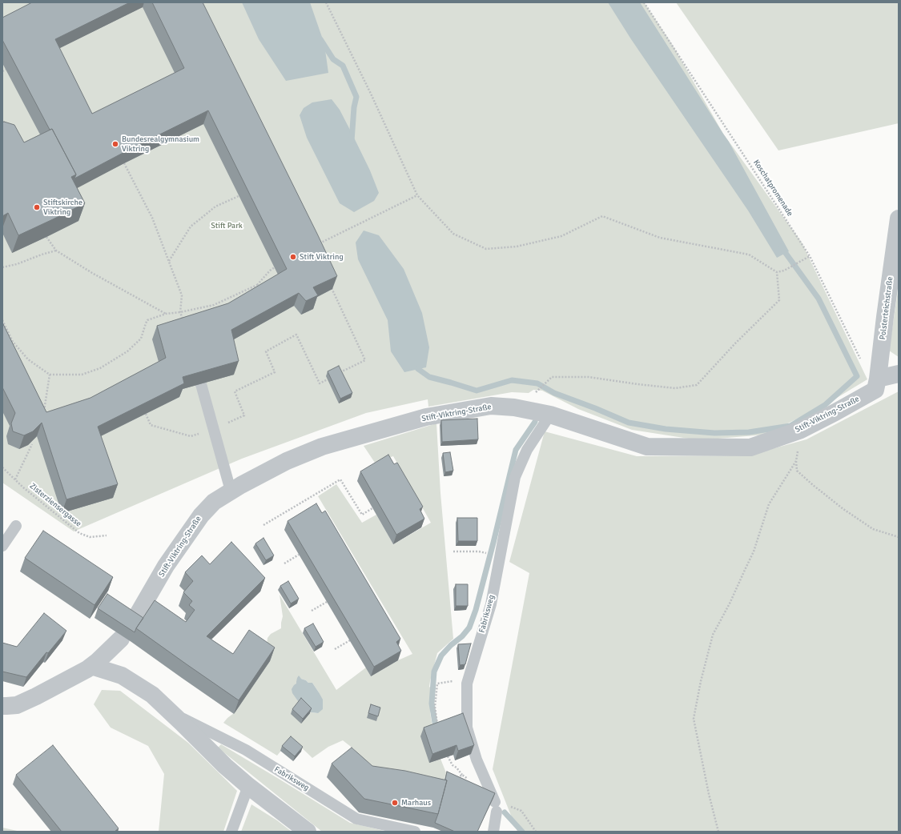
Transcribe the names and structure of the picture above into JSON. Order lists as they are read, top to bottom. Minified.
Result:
{"streets":{"street":["Polsterteichstraße","Stift-Viktring-Straße","Fabriksweg"],"path":["Koschatpromenade","Zisterziensergasse"]},"crossings":[["Polsterteichstraße","Stift-Viktring-Straße"],["Stift-Viktring-Straße","Fabriksweg"]],"parks":["Stift Park"],"places":["Bundesrealgymnasium Viktring","Stiftskirche Viktring","Stift Viktring","Marhaus"]}
